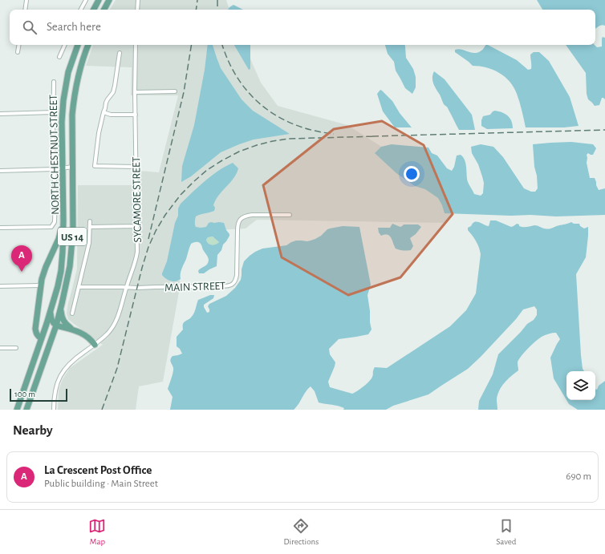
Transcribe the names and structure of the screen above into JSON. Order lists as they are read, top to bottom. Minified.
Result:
{"streets":{"main road":["US 14"],"street":["NORTH CHESTNUT STREET","SYCAMORE STREET","MAIN STREET"]},"crossings":[["SYCAMORE STREET","MAIN STREET"]],"scale_bar":"100 m","page":{"search":"Search here","pins":"A","scale":"100 m","heading":"Nearby","list":[{"mark":"A","name":"La Crescent Post Office","note":"Public building · Main Street","value":"690 m"}],"nav":["Map","Directions","Saved"]}}
